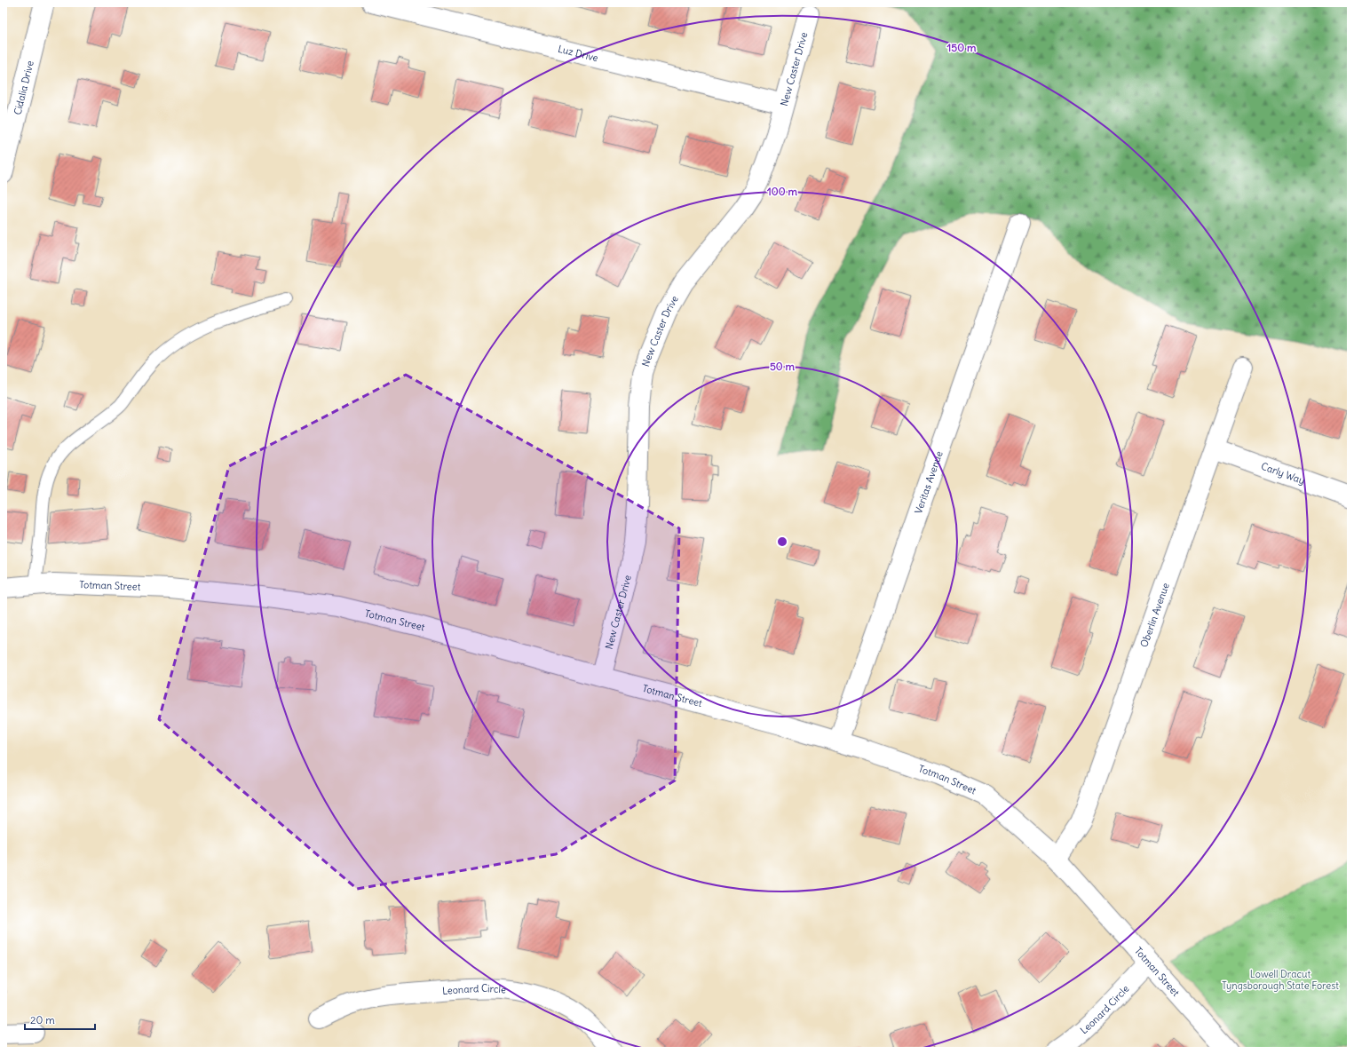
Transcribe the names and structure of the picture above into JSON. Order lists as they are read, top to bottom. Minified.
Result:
{"streets":{"street":["Luz Drive","New Caster Drive","Cidalia Drive","Carly Way","Veritas Avenue","Totman Street","Oberlin Avenue","Leonard Circle"]},"crossings":[["Luz Drive","New Caster Drive"],["New Caster Drive","Totman Street"],["Carly Way","Oberlin Avenue"],["Veritas Avenue","Totman Street"],["Totman Street","Oberlin Avenue"],["Totman Street","Leonard Circle"]],"parks":["Lowell Dracut Tyngsborough State Forest"],"scale_bar":"20 m","rings":["150 m","100 m","50 m"]}
